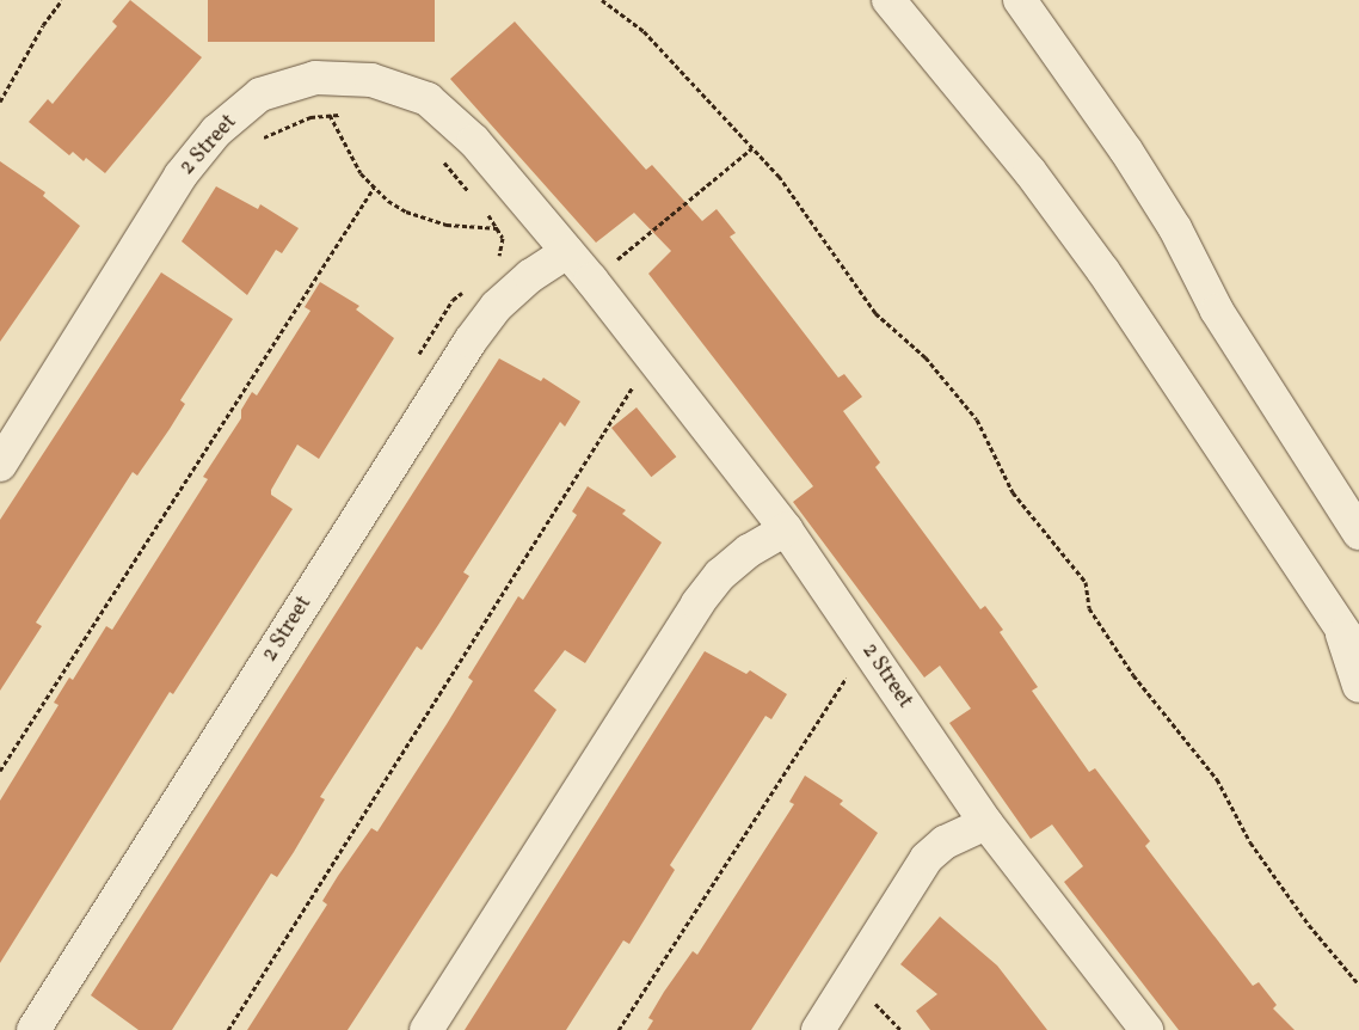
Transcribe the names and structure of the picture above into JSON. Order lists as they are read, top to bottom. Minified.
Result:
{"streets":{"street":["2 Street"]}}
